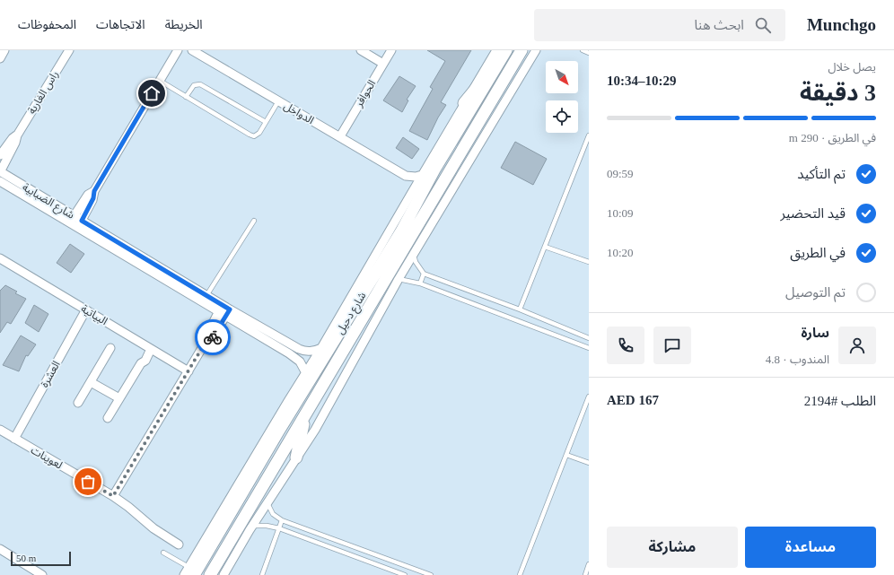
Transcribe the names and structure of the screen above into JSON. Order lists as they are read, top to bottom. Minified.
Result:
{"streets":{"main road":["شارع دحيل"],"street":["راس الغارية","الحوافر","الدواخل","شارع الضبابية","البياتية","العشرة","لعوينات"]},"crossings":[["راس الغارية","شارع الضبابية"],["الحوافر","الدواخل"],["شارع الضبابية","شارع دحيل"],["البياتية","العشرة"],["العشرة","لعوينات"]],"scale_bar":"50 m","north":"bottom right","page":{"header":"Munchgo","search":"ابحث هنا","nav":["الخريطة","الاتجاهات","المحفوظات"],"heading":["3 دقيقة","يصل خلال","10:29–10:34"],"panel":["سارة","المندوب · 4.8","الطلب #2194","AED 167"],"bar":"في الطريق · 290 m","list":[["تم التأكيد","09:59"],["قيد التحضير","10:09"],["في الطريق","10:20"],"تم التوصيل"],"buttons":["مساعدة","مشاركة"],"scale":"50 m"}}
